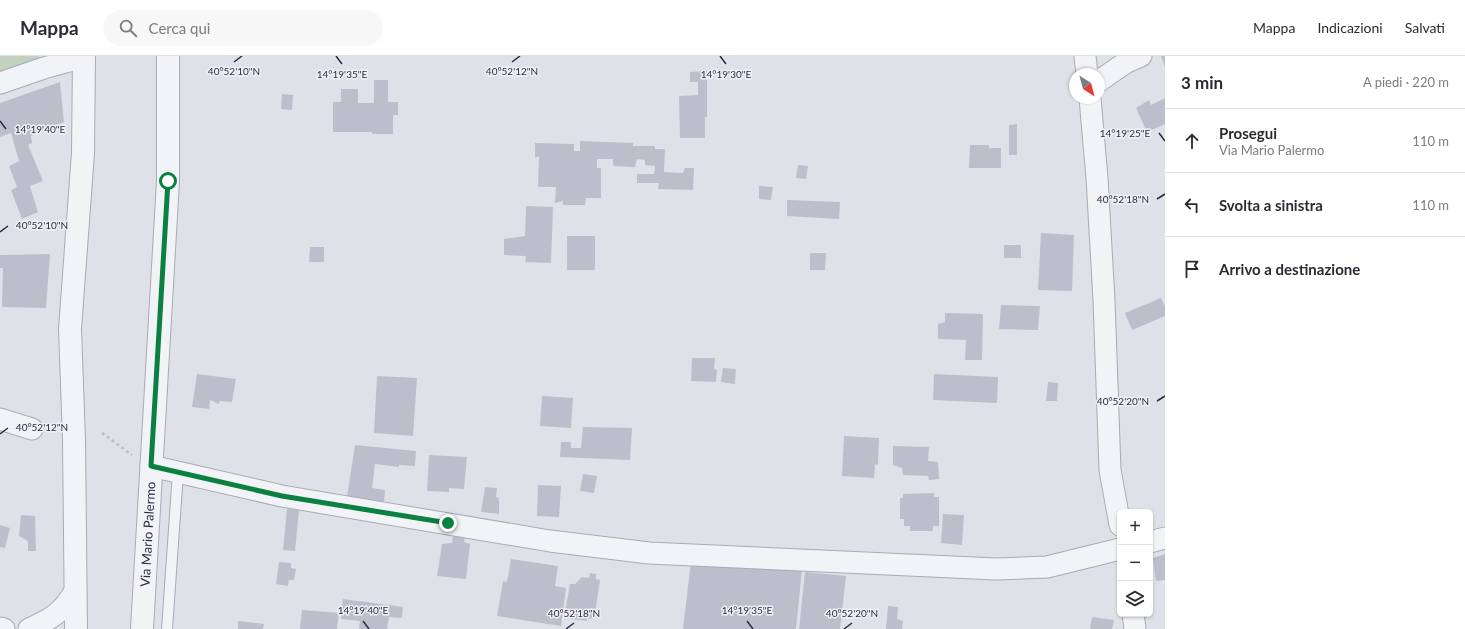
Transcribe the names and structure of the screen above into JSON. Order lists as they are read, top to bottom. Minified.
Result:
{"streets":{"street":["Via Mario Palermo"]},"north":"bottom right","page":{"header":"Mappa","search":"Cerca qui","nav":["Mappa","Indicazioni","Salvati"],"heading":["3 min","A piedi · 220 m"],"list":[["Prosegui","Via Mario Palermo","110 m"],["Svolta a sinistra","110 m"],"Arrivo a destinazione"],"map_buttons":["+","−"]},"coordinates":["40°52'10\"N","40°52'12\"N","14°19'35\"E","14°19'30\"E","14°19'40\"E","14°19'25\"E","40°52'18\"N","40°52'20\"N"]}
